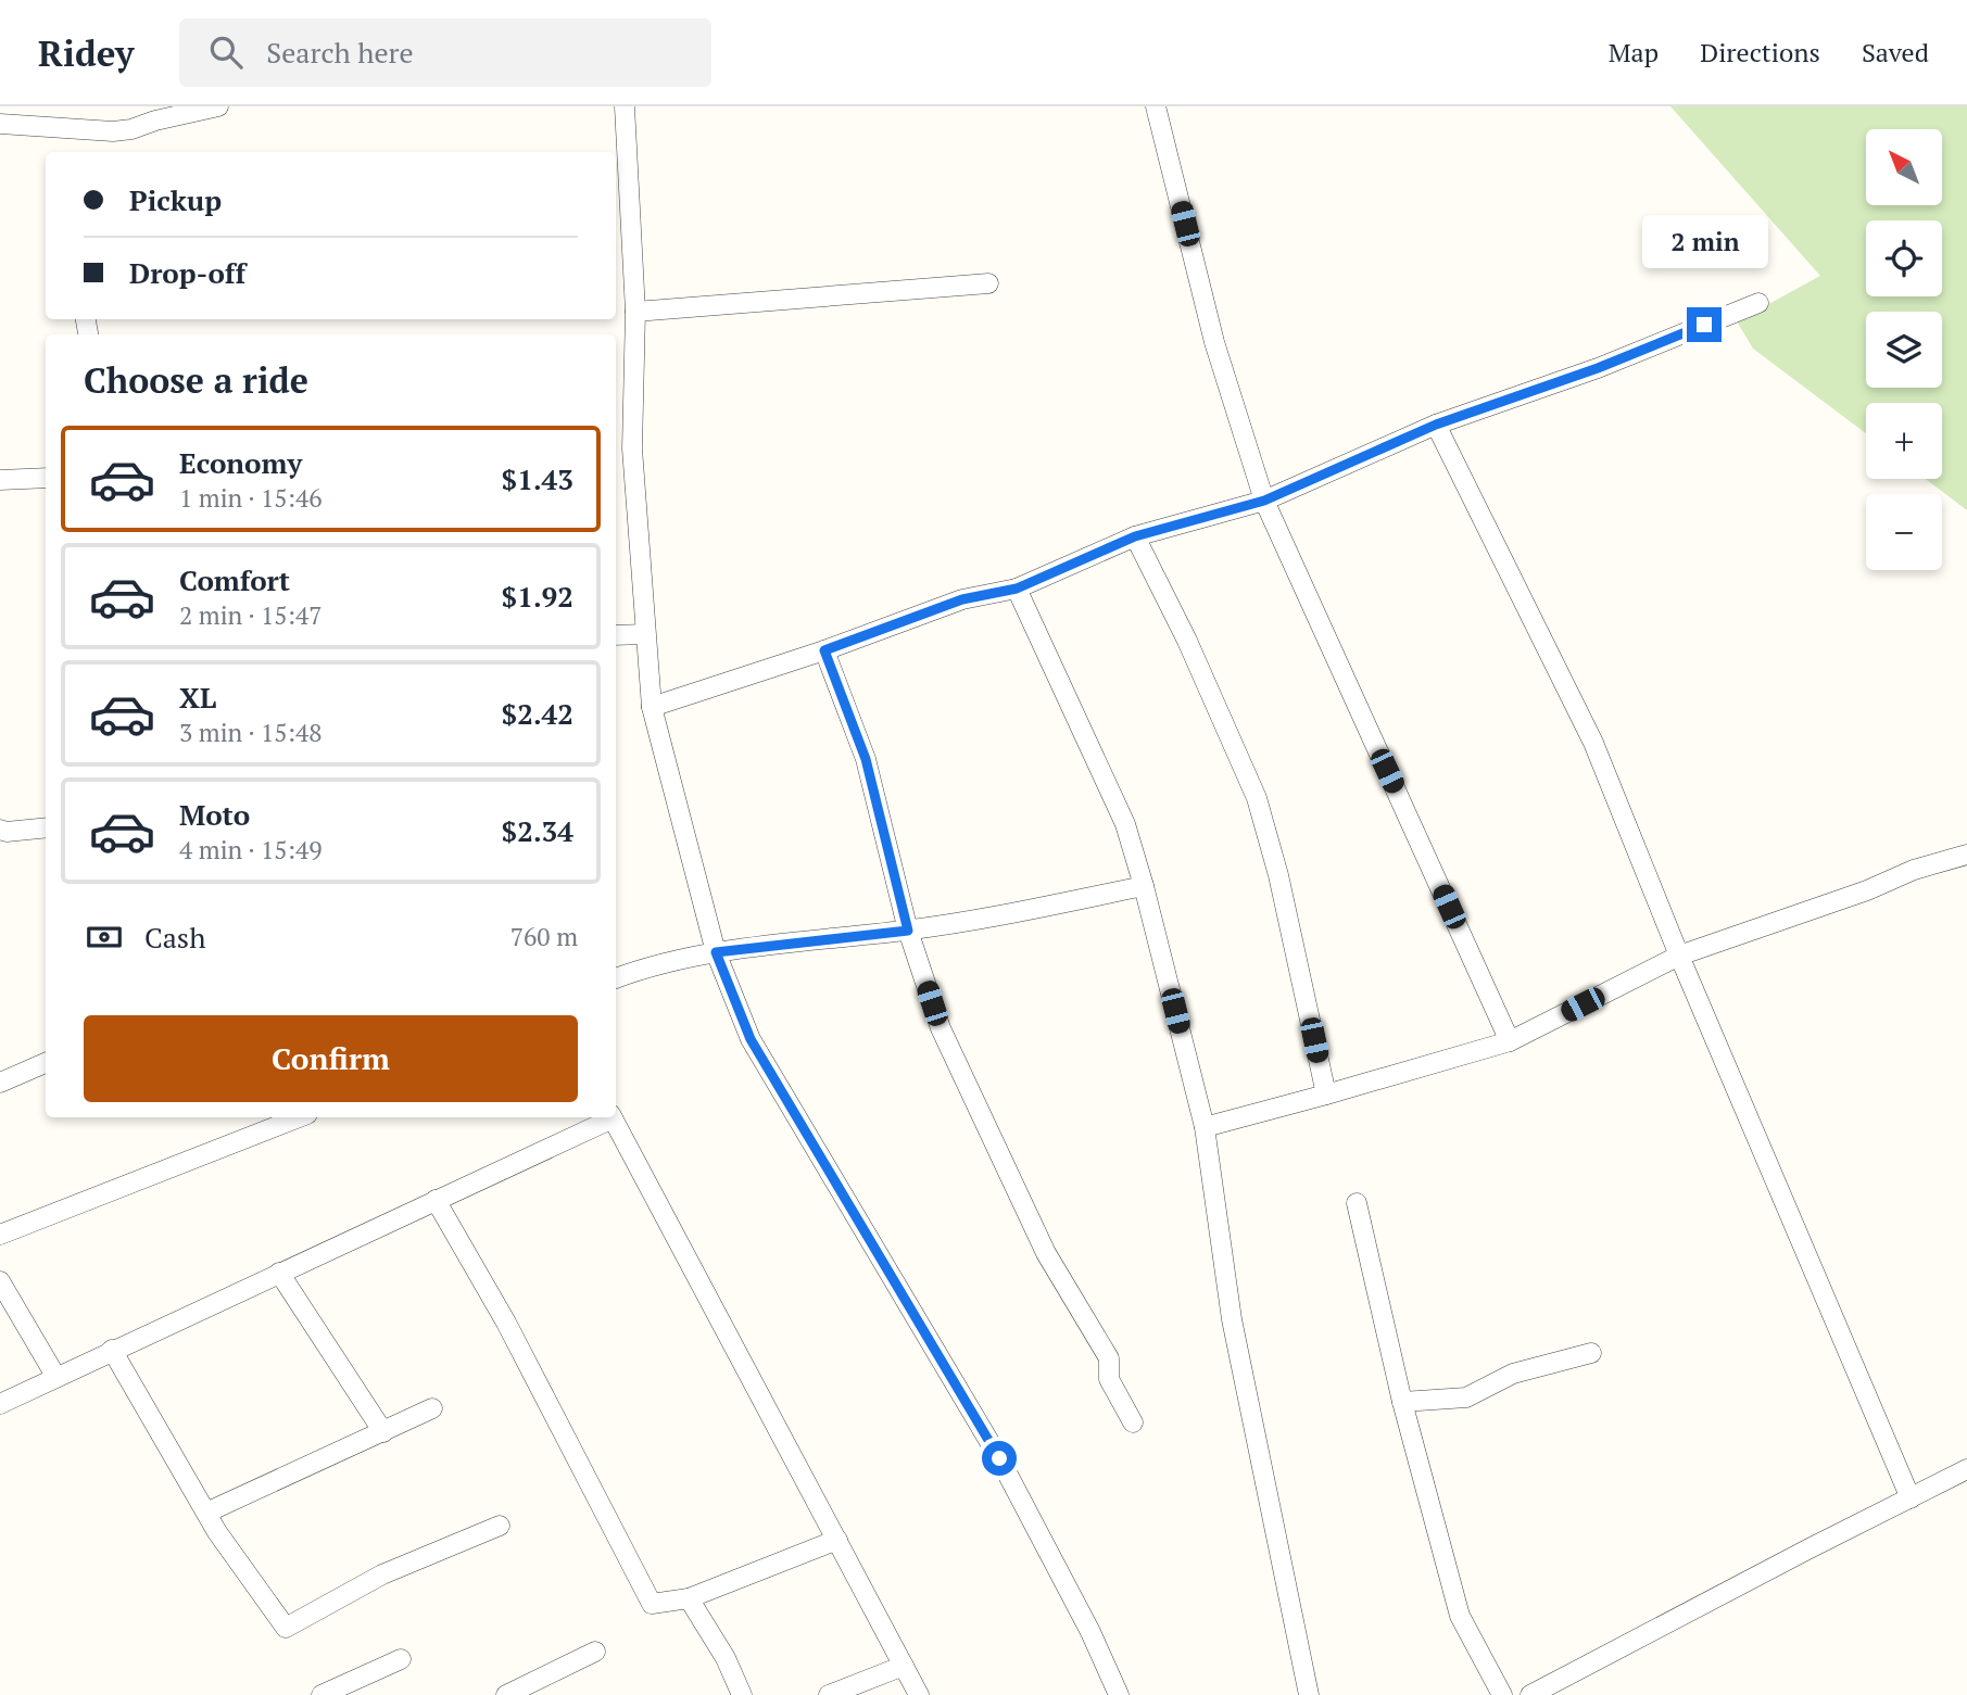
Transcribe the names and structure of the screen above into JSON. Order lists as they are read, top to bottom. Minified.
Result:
{"north":"top left","page":{"header":"Ridey","search":"Search here","nav":["Map","Directions","Saved"],"map_buttons":["+","−"],"banner":["Pickup","Drop-off"],"bubble":"2 min","heading":"Choose a ride","list":[{"name":"Economy","note":"1 min · 15:46","value":"$1.43"},{"name":"Comfort","note":"2 min · 15:47","value":"$1.92"},{"name":"XL","note":"3 min · 15:48","value":"$2.42"},{"name":"Moto","note":"4 min · 15:49","value":"$2.34"}],"pay":["Cash","760 m"],"buttons":"Confirm"}}
